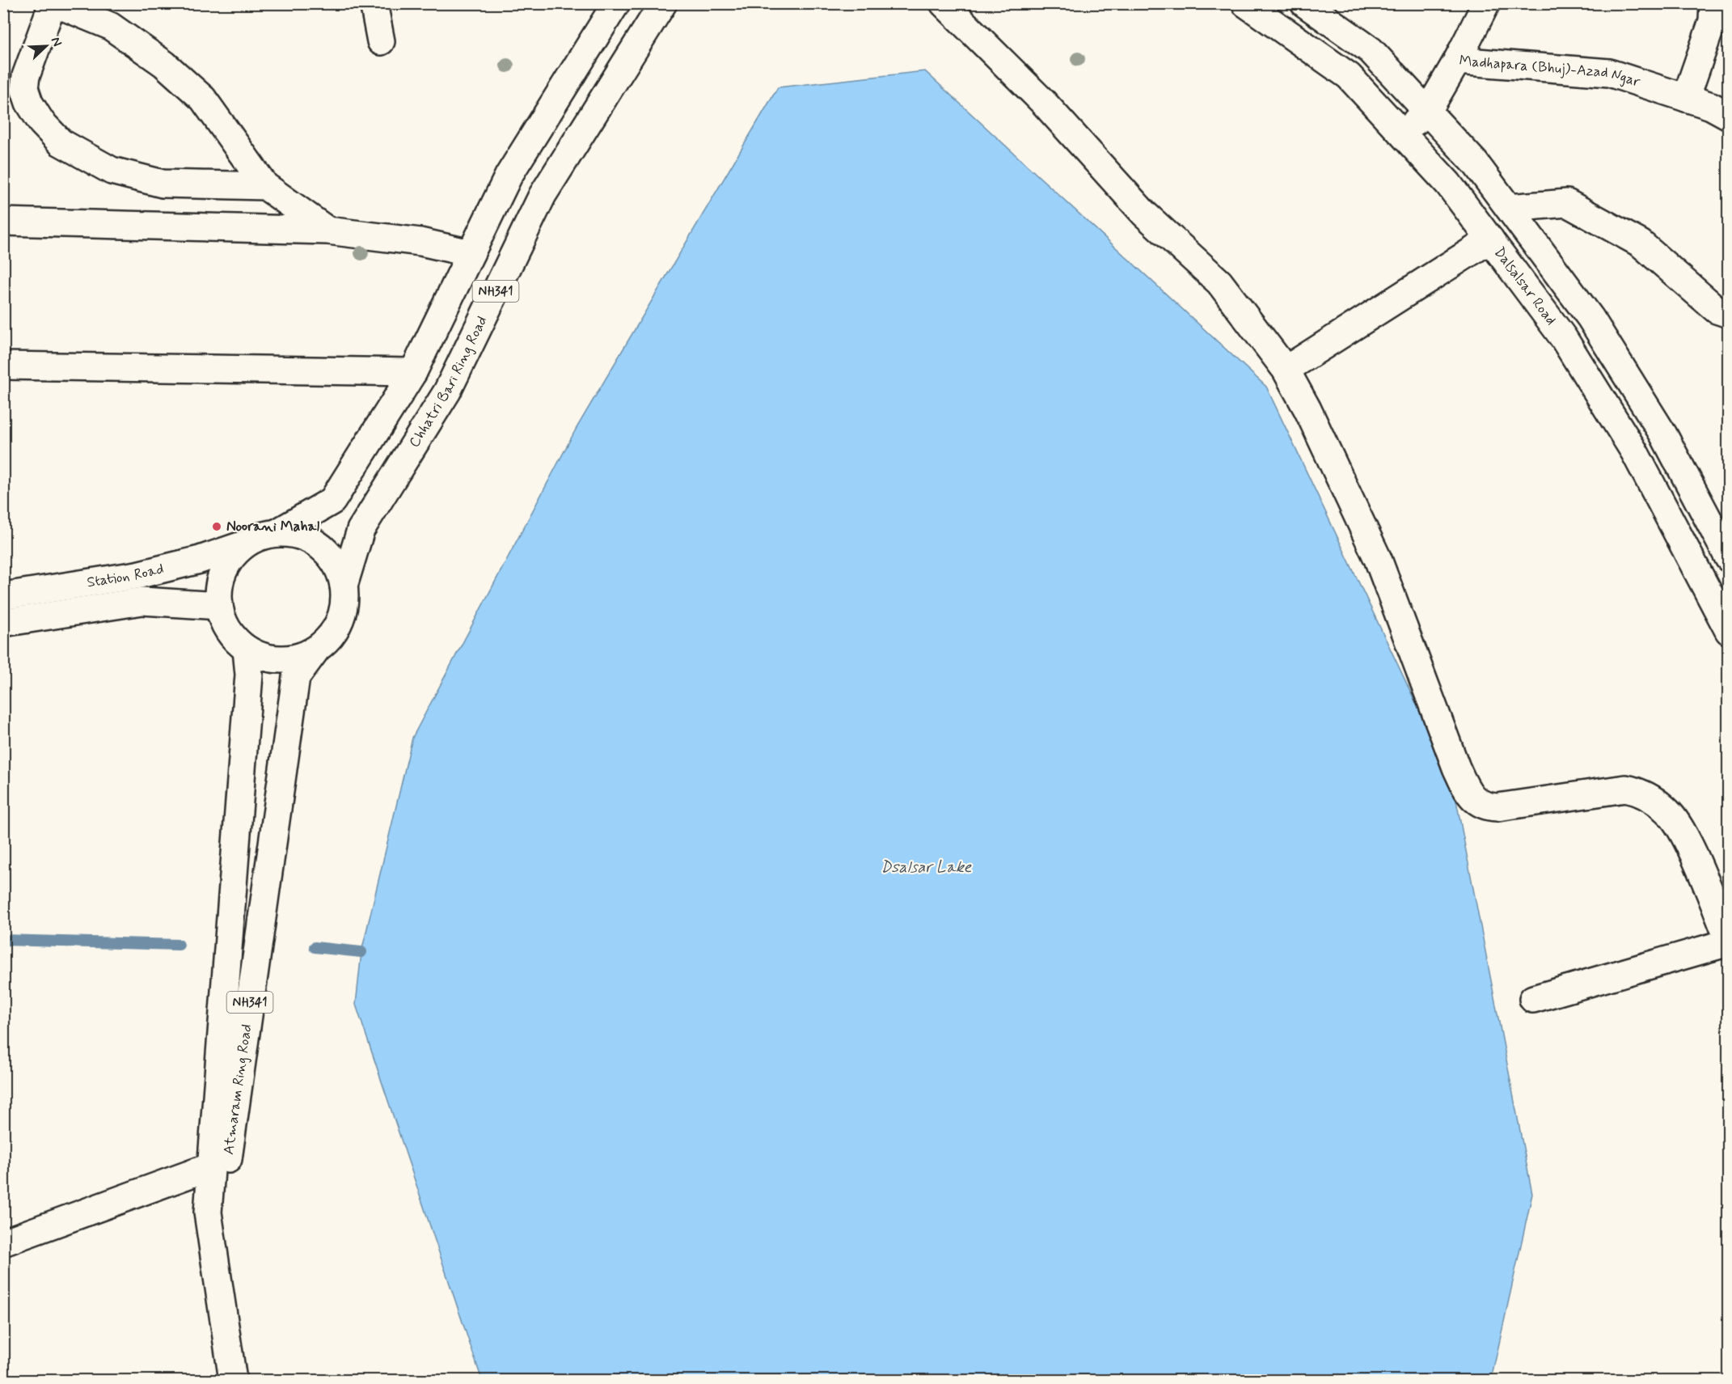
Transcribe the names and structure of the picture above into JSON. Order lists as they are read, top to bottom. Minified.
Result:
{"streets":{"main road":["Madhapara (Bhuj)-Azad Ngar","Dalsalsar Road","NH341","Chhatri Bari Ring Road","Station Road","Atmaram Ring Road"]},"crossings":[["Madhapara (Bhuj)-Azad Ngar","Dalsalsar Road"],["NH341","Chhatri Bari Ring Road"],["NH341","Station Road"],["NH341","Atmaram Ring Road"],["Chhatri Bari Ring Road","Station Road"],["Chhatri Bari Ring Road","Atmaram Ring Road"],["Station Road","Atmaram Ring Road"]],"water":["Dsalsar Lake"],"places":["Noorani Mahal"],"north":"top right"}
